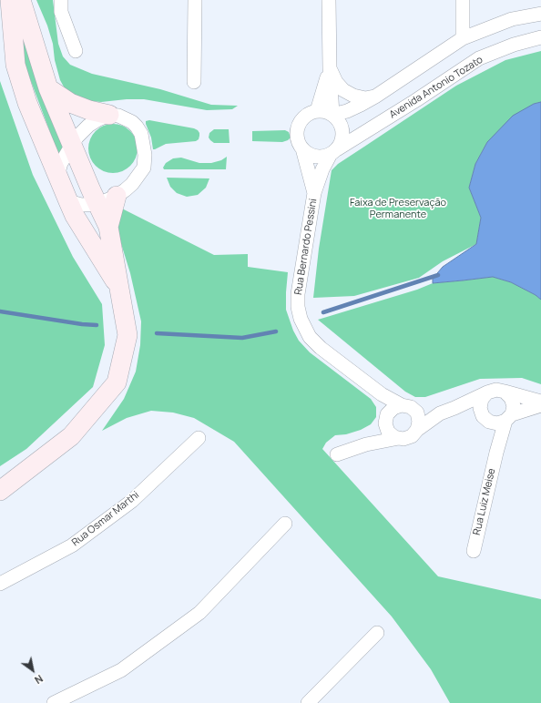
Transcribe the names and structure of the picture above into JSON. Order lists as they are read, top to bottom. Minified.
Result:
{"streets":{"street":["Avenida Antonio Tozato","Rua Bernardo Pessini","Rua Luiz Meise","Rua Osmar Marthi"]},"crossings":[["Avenida Antonio Tozato","Rua Bernardo Pessini"]],"parks":["Faixa de Preservação Permanente"],"north":"bottom right"}
